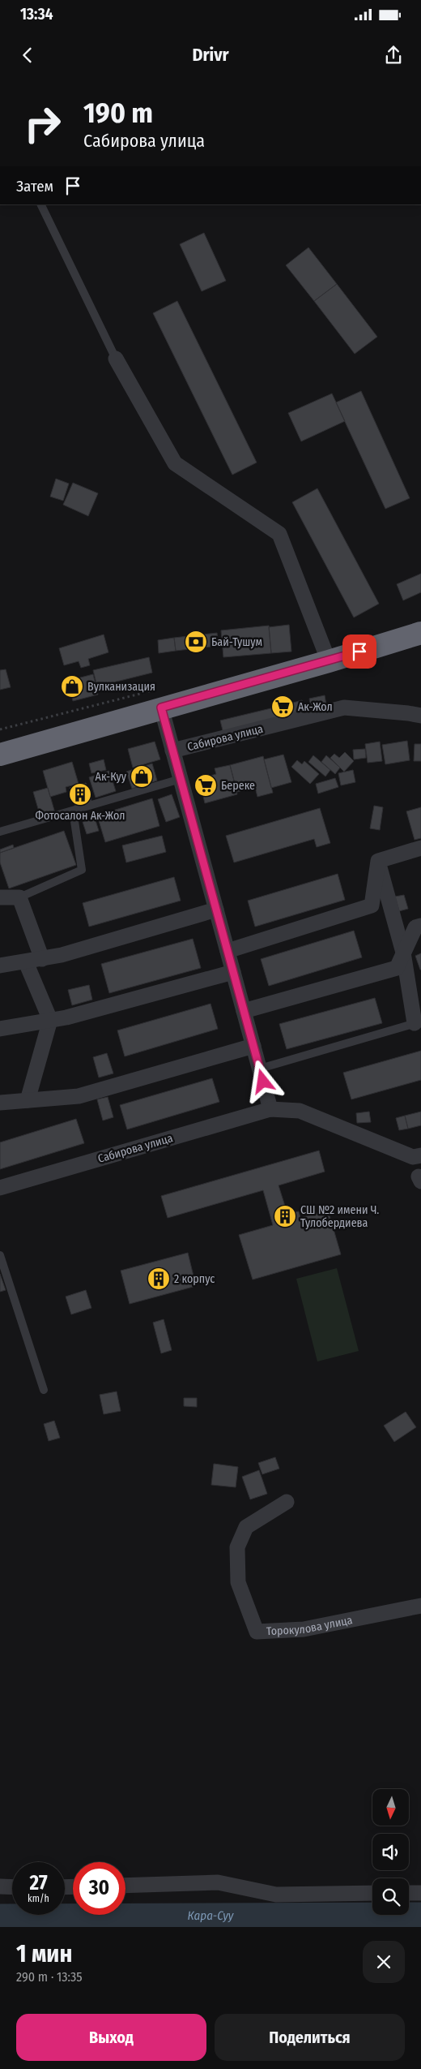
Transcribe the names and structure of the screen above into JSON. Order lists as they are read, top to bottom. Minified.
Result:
{"streets":{"street":["Сабирова улица","Торокулова улица"]},"water":["Кара-Суу"],"places":{"bank":["Бай-Тушум"],"shop":["Вулканизация","Ак-Куу"],"supermarket":["Ак-Жол","Береке"],"building":["Фотосалон Ак-Жол","СШ №2 имени Ч. Тулобердиева","2 корпус"]},"north":"bottom","page":{"status":"13:34","header":"Drivr","turn":["190 m","Сабирова улица"],"then":"Затем","speed":"27 km/h","limit":"30","heading":["1 мин","290 m · 13:35"],"buttons":["Выход","Поделиться"]}}
